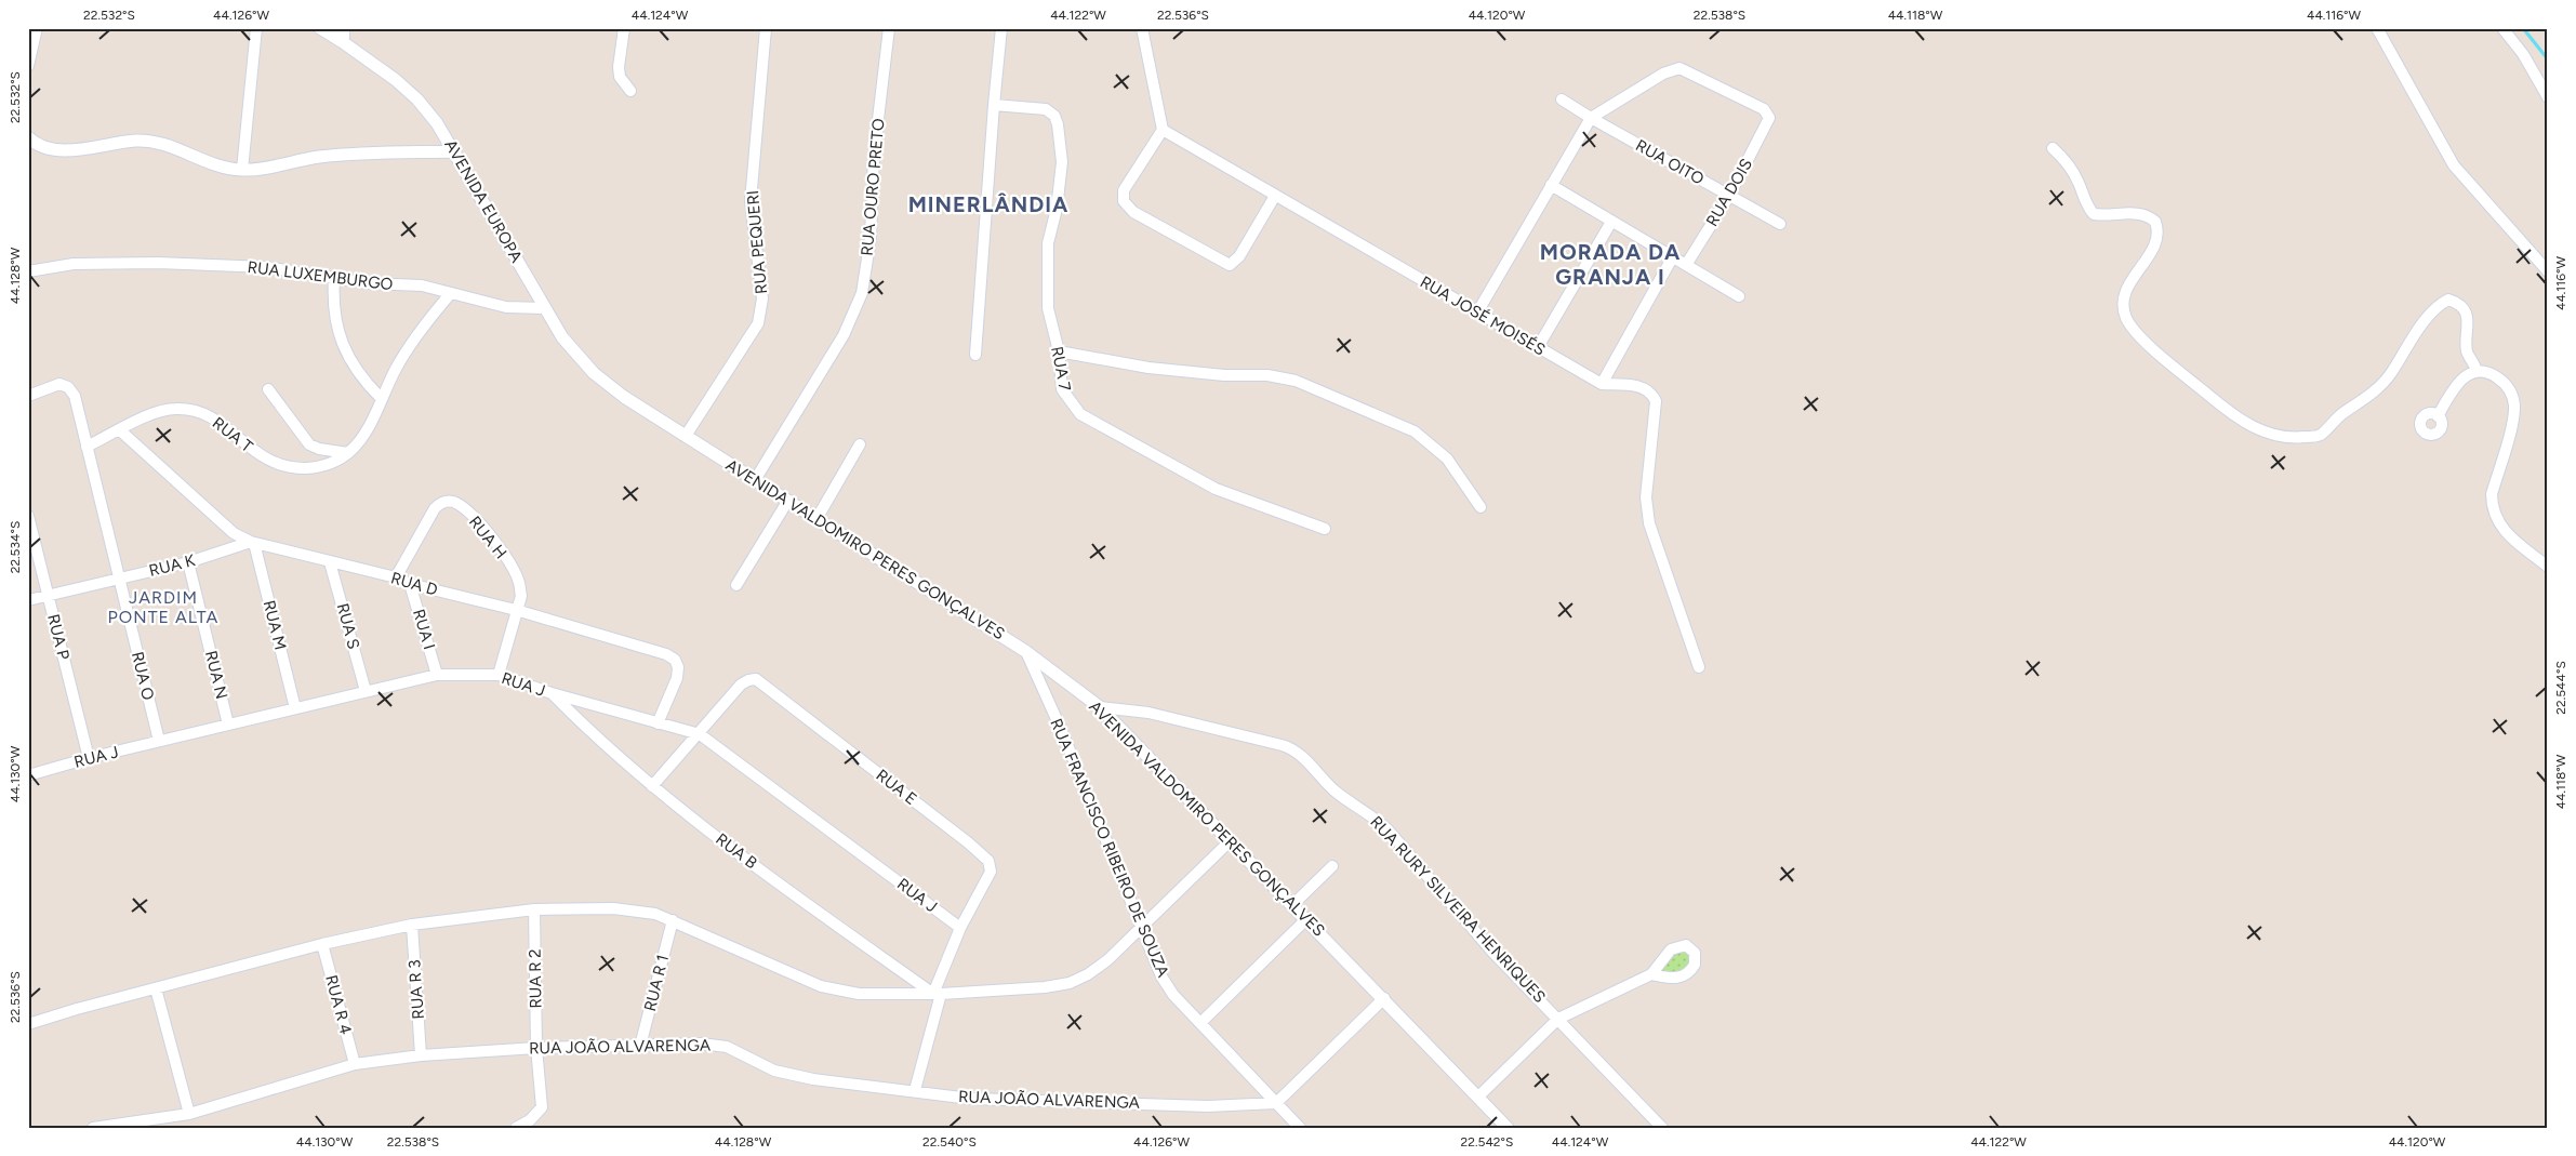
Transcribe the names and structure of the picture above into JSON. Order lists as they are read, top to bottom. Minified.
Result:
{"streets":{"street":["RUA OITO","RUA OURO PRETO","RUA DOIS","AVENIDA EUROPA","RUA PEQUERI","RUA LUXEMBURGO","RUA JOSÉ MOISÉS","RUA 7","RUA T","RUA H","AVENIDA VALDOMIRO PERES GONÇALVES","RUA K","RUA D","RUA M","RUA S","RUA I","RUA P","RUA N","RUA O","RUA J","RUA E","RUA FRANCISCO RIBEIRO DE SOUZA","RUA B","RUA RURY SILVEIRA HENRIQUES","RUA R 2","RUA R 1","RUA R 3","RUA R 4","RUA JOÃO ALVARENGA"]},"crossings":[["RUA OITO","RUA DOIS"],["RUA OURO PRETO","AVENIDA VALDOMIRO PERES GONÇALVES"],["AVENIDA EUROPA","RUA LUXEMBURGO"],["AVENIDA EUROPA","AVENIDA VALDOMIRO PERES GONÇALVES"],["RUA PEQUERI","AVENIDA VALDOMIRO PERES GONÇALVES"],["RUA LUXEMBURGO","RUA T"],["RUA T","RUA D"],["RUA H","RUA D"],["RUA H","RUA J"],["AVENIDA VALDOMIRO PERES GONÇALVES","RUA FRANCISCO RIBEIRO DE SOUZA"],["AVENIDA VALDOMIRO PERES GONÇALVES","RUA RURY SILVEIRA HENRIQUES"],["RUA K","RUA D"],["RUA K","RUA M"],["RUA K","RUA P"],["RUA K","RUA N"],["RUA K","RUA O"],["RUA D","RUA M"],["RUA D","RUA S"],["RUA D","RUA I"],["RUA D","RUA J"],["RUA M","RUA J"],["RUA S","RUA J"],["RUA I","RUA J"],["RUA P","RUA J"],["RUA N","RUA J"],["RUA O","RUA J"],["RUA J","RUA E"],["RUA J","RUA B"],["RUA E","RUA B"],["RUA E","RUA JOÃO ALVARENGA"],["RUA FRANCISCO RIBEIRO DE SOUZA","RUA JOÃO ALVARENGA"],["RUA R 2","RUA JOÃO ALVARENGA"],["RUA R 1","RUA JOÃO ALVARENGA"],["RUA R 3","RUA JOÃO ALVARENGA"],["RUA R 4","RUA JOÃO ALVARENGA"]],"districts":["MINERLÂNDIA","MORADA DA GRANJA I","JARDIM PONTE ALTA"],"coordinates":["22.532°S","44.126°W","44.124°W","44.122°W","22.536°S","44.120°W","22.538°S","44.118°W","44.116°W","44.128°W","22.534°S","22.544°S","44.130°W","22.540°S","22.542°S"]}
